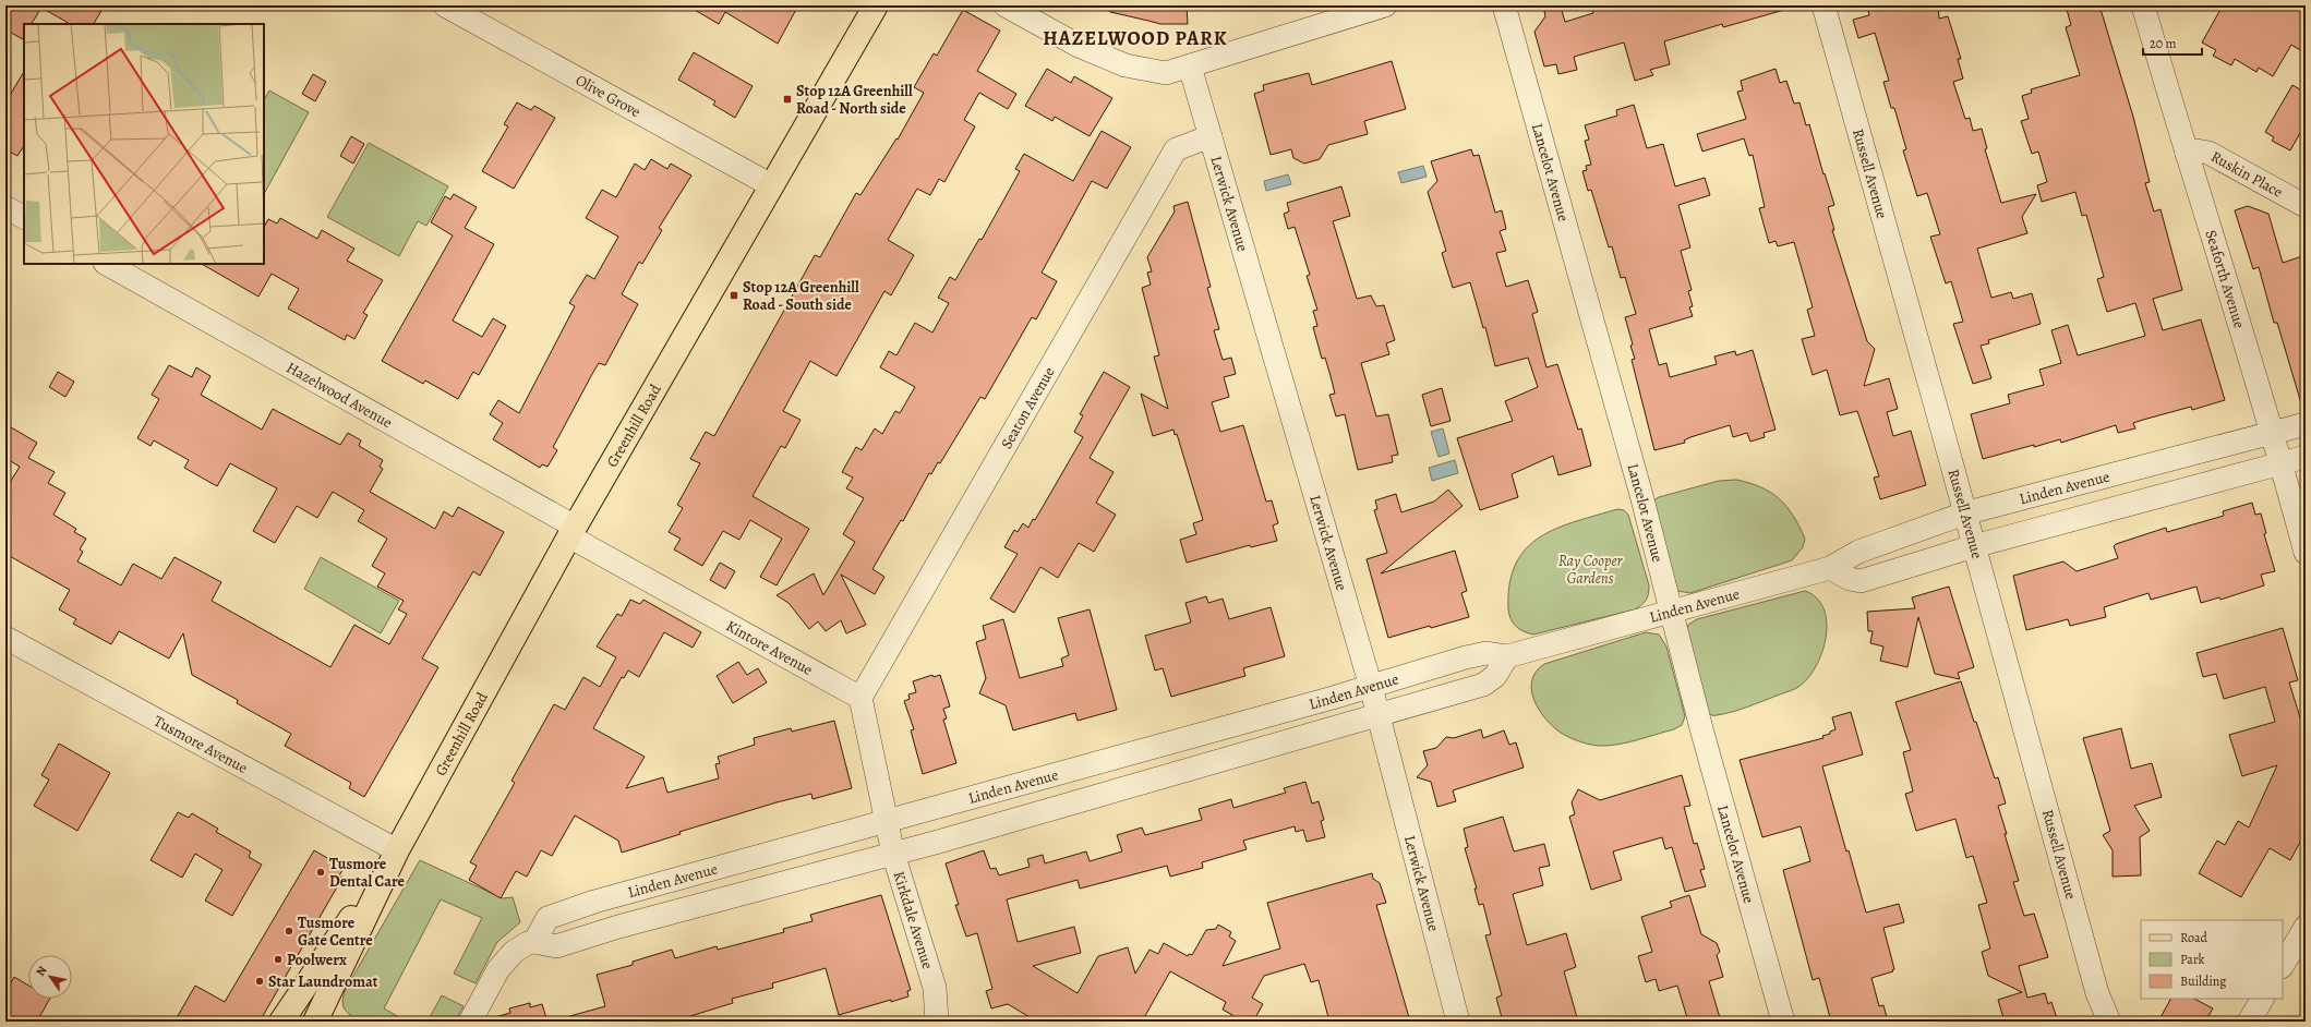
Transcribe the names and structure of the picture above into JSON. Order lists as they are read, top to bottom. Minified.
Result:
{"streets":{"main road":["Greenhill Road"],"street":["Olive Grove","Lancelot Avenue","Russell Avenue","Ruskin Place","Lerwick Avenue","Seaforth Avenue","Hazelwood Avenue","Seaton Avenue","Linden Avenue","Kintore Avenue","Tusmore Avenue","Kirkdale Avenue"]},"crossings":[["Olive Grove","Greenhill Road"],["Lancelot Avenue","Linden Avenue"],["Russell Avenue","Linden Avenue"],["Ruskin Place","Seaforth Avenue"],["Lerwick Avenue","Seaton Avenue"],["Lerwick Avenue","Linden Avenue"],["Seaforth Avenue","Linden Avenue"],["Hazelwood Avenue","Greenhill Road"],["Hazelwood Avenue","Kintore Avenue"],["Seaton Avenue","Kintore Avenue"],["Greenhill Road","Kintore Avenue"],["Greenhill Road","Tusmore Avenue"],["Linden Avenue","Kirkdale Avenue"]],"districts":["HAZELWOOD PARK"],"parks":["Ray Cooper Gardens"],"places":{"transit":["Stop 12A Greenhill Road - North side","Stop 12A Greenhill Road - South side"],"other":["Tusmore Dental Care","Tusmore Gate Centre","Poolwerx","Star Laundromat"]},"legend":["Road","Park","Building"],"scale_bar":"20 m","north":"top left"}
